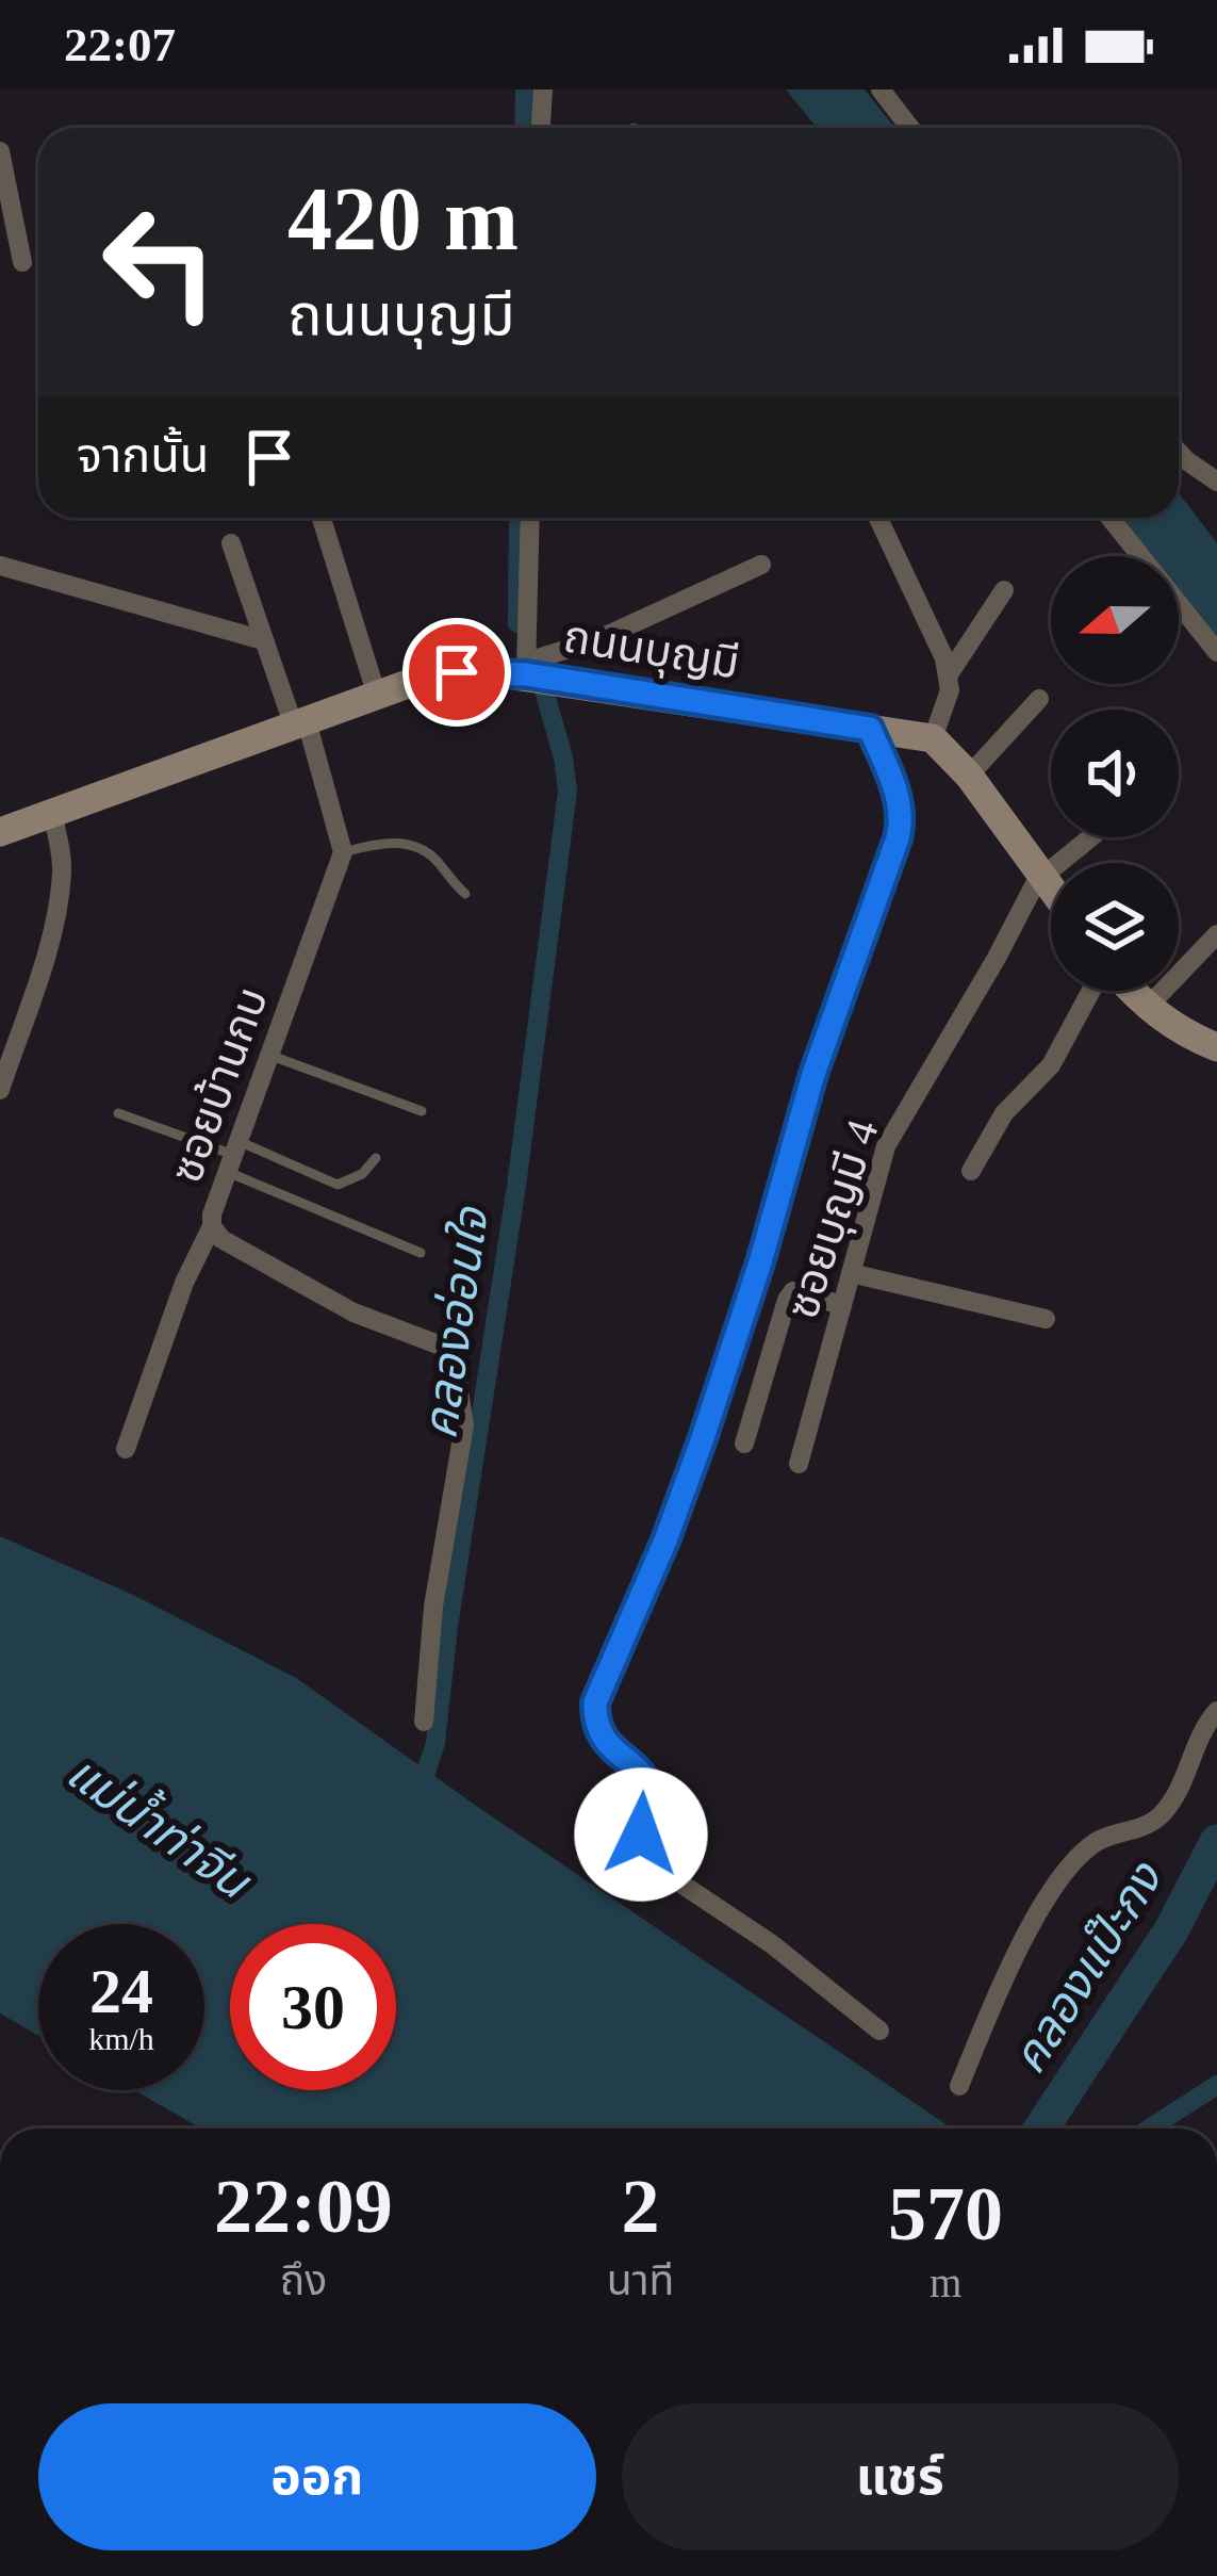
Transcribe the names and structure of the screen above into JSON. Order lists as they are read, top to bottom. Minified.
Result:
{"streets":{"street":["ถนนบุญมี","ซอยบ้านกบ","ซอยบุญมี 4"]},"water":["คลองอ่อนใจ","แม่น้ำท่าจีน","คลองแป๊ะกง"],"north":"left","page":{"status":"22:07","turn":["420 m","ถนนบุญมี"],"then":"จากนั้น","speed":"24 km/h","limit":"30","eta":["22:09","ถึง","2","นาที","570","m"],"buttons":["ออก","แชร์"]}}
